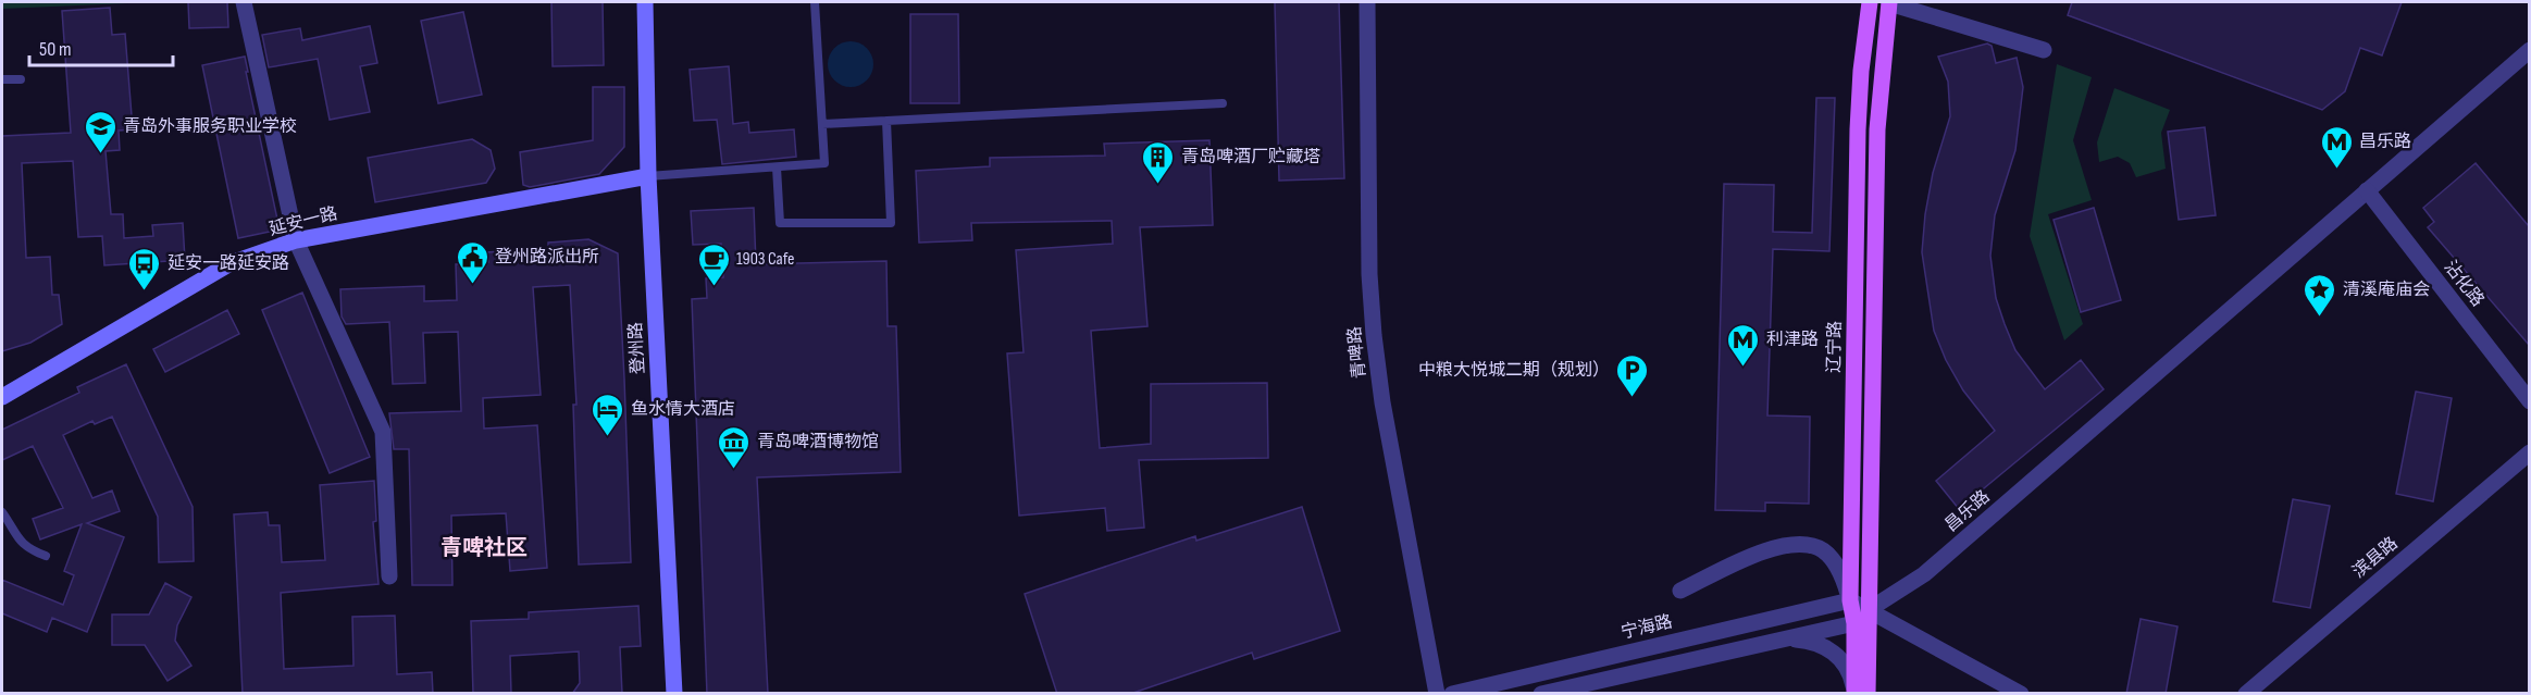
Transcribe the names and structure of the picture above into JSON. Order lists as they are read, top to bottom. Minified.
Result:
{"streets":{"main road":["延安一路","辽宁路","登州路"],"street":["沾化路","青啤路","昌乐路","滨县路","宁海路"]},"crossings":[["延安一路","登州路"],["沾化路","昌乐路"],["辽宁路","宁海路"]],"districts":["青啤社区"],"places":{"school or university":["青岛外事服务职业学校"],"metro station":["昌乐路","利津路"],"building":["青岛啤酒厂贮藏塔"],"public building":["登州路派出所"],"cafe":["1903 Cafe"],"bus stop":["延安一路延安路"],"place":["清溪庵庙会"],"parking":["中粮大悦城二期（规划）"],"hotel":["鱼水情大酒店"],"museum":["青岛啤酒博物馆"]},"scale_bar":"50 m"}
